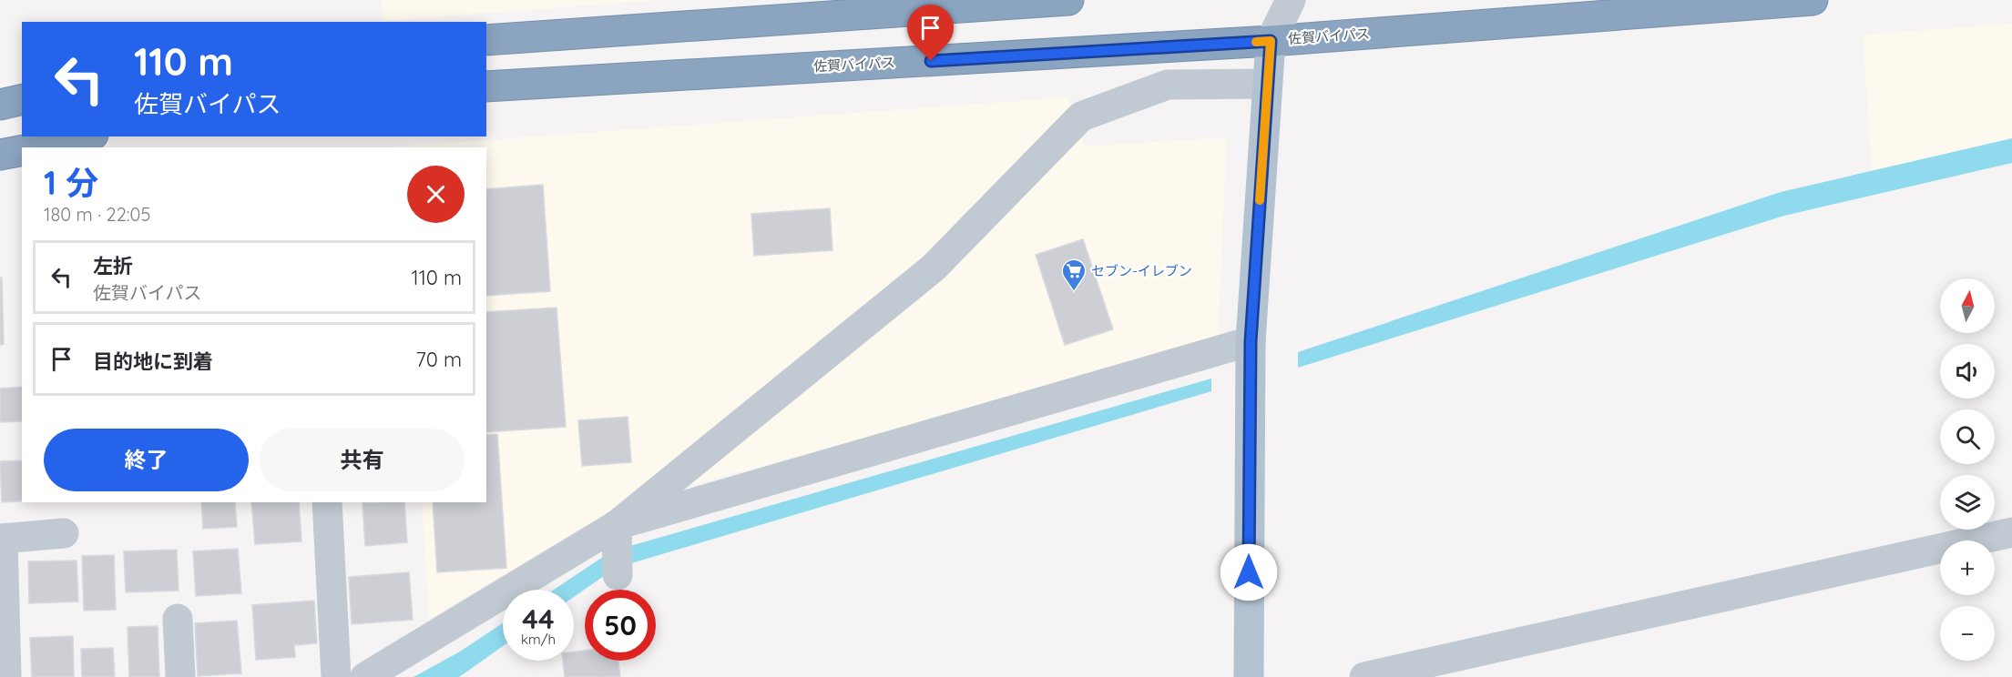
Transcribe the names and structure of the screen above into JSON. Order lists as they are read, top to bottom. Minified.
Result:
{"streets":{"highway":["佐賀バイパス"]},"places":{"supermarket":["セブン-イレブン"]},"north":"top","page":{"turn":["110 m","佐賀バイパス"],"heading":["1 分","180 m · 22:05"],"list":[{"name":"左折","note":"佐賀バイパス","value":"110 m"},{"name":"目的地に到着","value":"70 m"}],"map_buttons":["+","−"],"buttons":["終了","共有"],"speed":"44 km/h","limit":"50"}}
